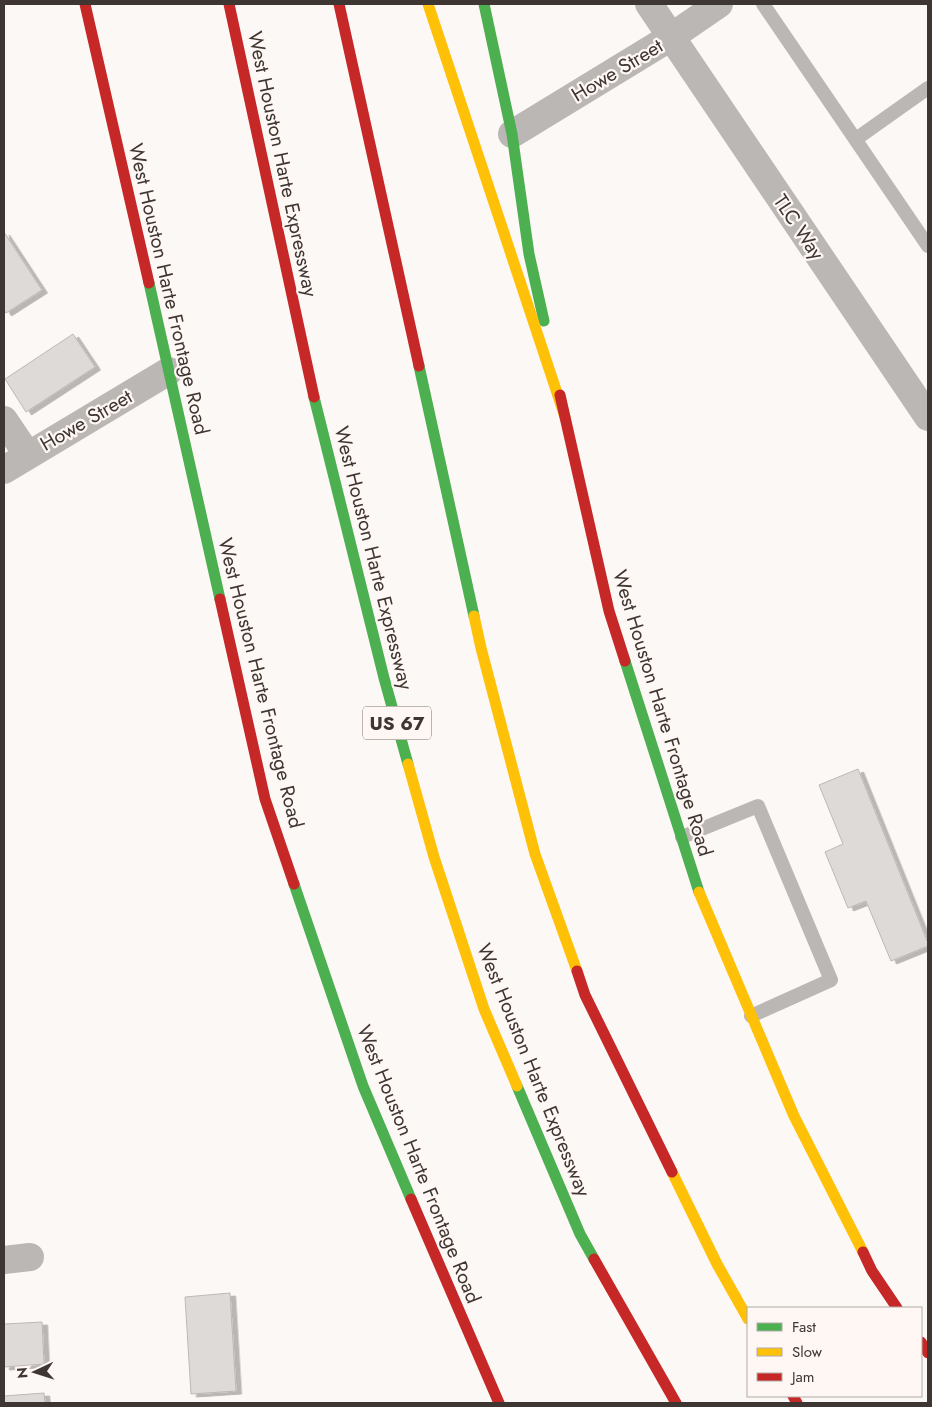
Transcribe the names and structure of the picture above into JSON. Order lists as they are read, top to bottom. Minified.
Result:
{"streets":{"main road":["West Houston Harte Expressway","West Houston Harte Frontage Road","US 67"],"street":["Howe Street","TLC Way"]},"crossings":[["Howe Street","TLC Way"],["Howe Street","West Houston Harte Frontage Road"]],"legend":["Fast","Slow","Jam"],"north":"left"}
